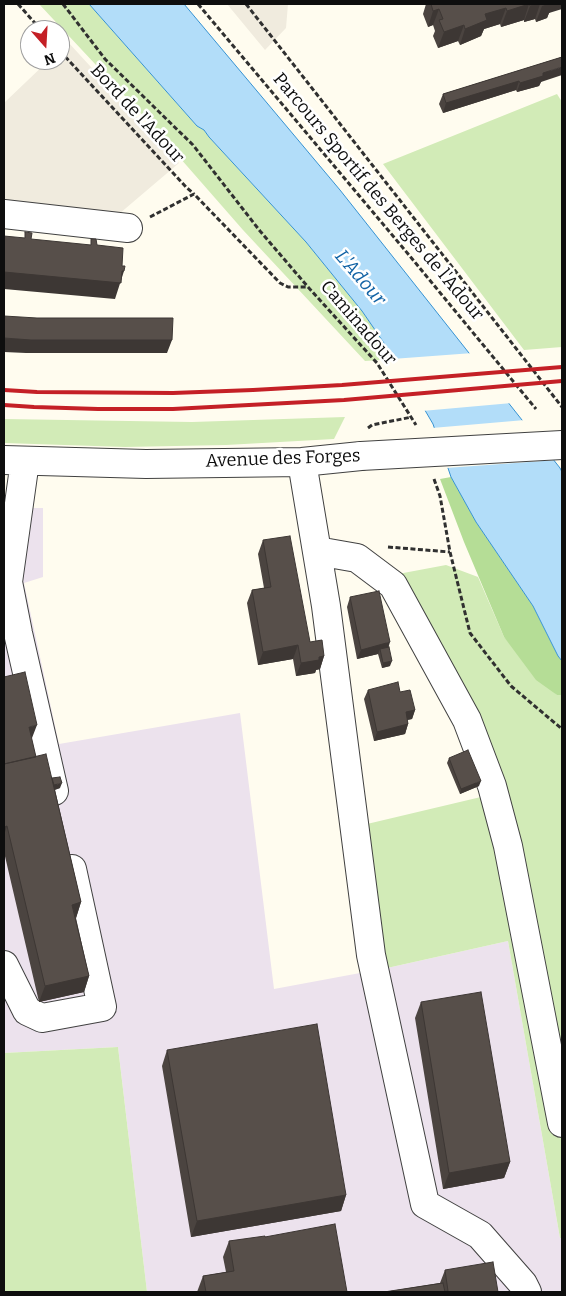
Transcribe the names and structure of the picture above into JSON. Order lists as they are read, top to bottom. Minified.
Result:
{"streets":{"street":["Avenue des Forges"],"path":["Bord de l'Adour","Parcours Sportif des Berges de l'Adour","Caminadour"]},"crossings":[["Bord de l'Adour","Caminadour"]],"water":["L'Adour"],"north":"bottom"}
